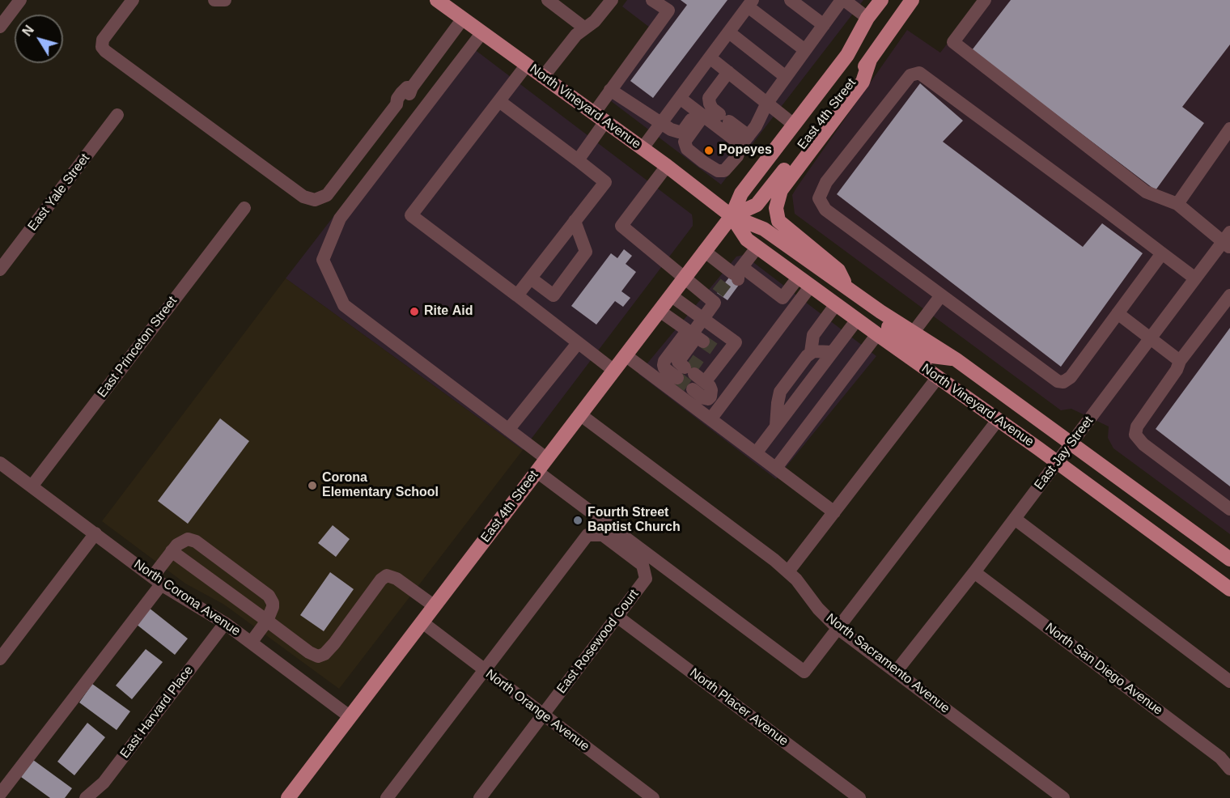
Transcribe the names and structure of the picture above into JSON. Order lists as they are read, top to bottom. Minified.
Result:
{"streets":{"main road":["North Vineyard Avenue","East 4th Street"],"street":["East Yale Street","East Princeton Street","East Jay Street","North Corona Avenue","East Rosewood Court","North Sacramento Avenue","North San Diego Avenue","North Placer Avenue","North Orange Avenue","East Harvard Place"]},"crossings":[["North Vineyard Avenue","East 4th Street"],["North Vineyard Avenue","East Jay Street"],["East 4th Street","North Corona Avenue"],["East 4th Street","North Sacramento Avenue"],["East 4th Street","North Orange Avenue"],["East Princeton Street","North Corona Avenue"],["East Jay Street","North Sacramento Avenue"],["East Jay Street","North San Diego Avenue"],["North Corona Avenue","East Harvard Place"],["East Rosewood Court","North Placer Avenue"],["East Rosewood Court","North Orange Avenue"]],"places":["Popeyes","Rite Aid","Corona Elementary School","Fourth Street Baptist Church"],"north":"top left"}
